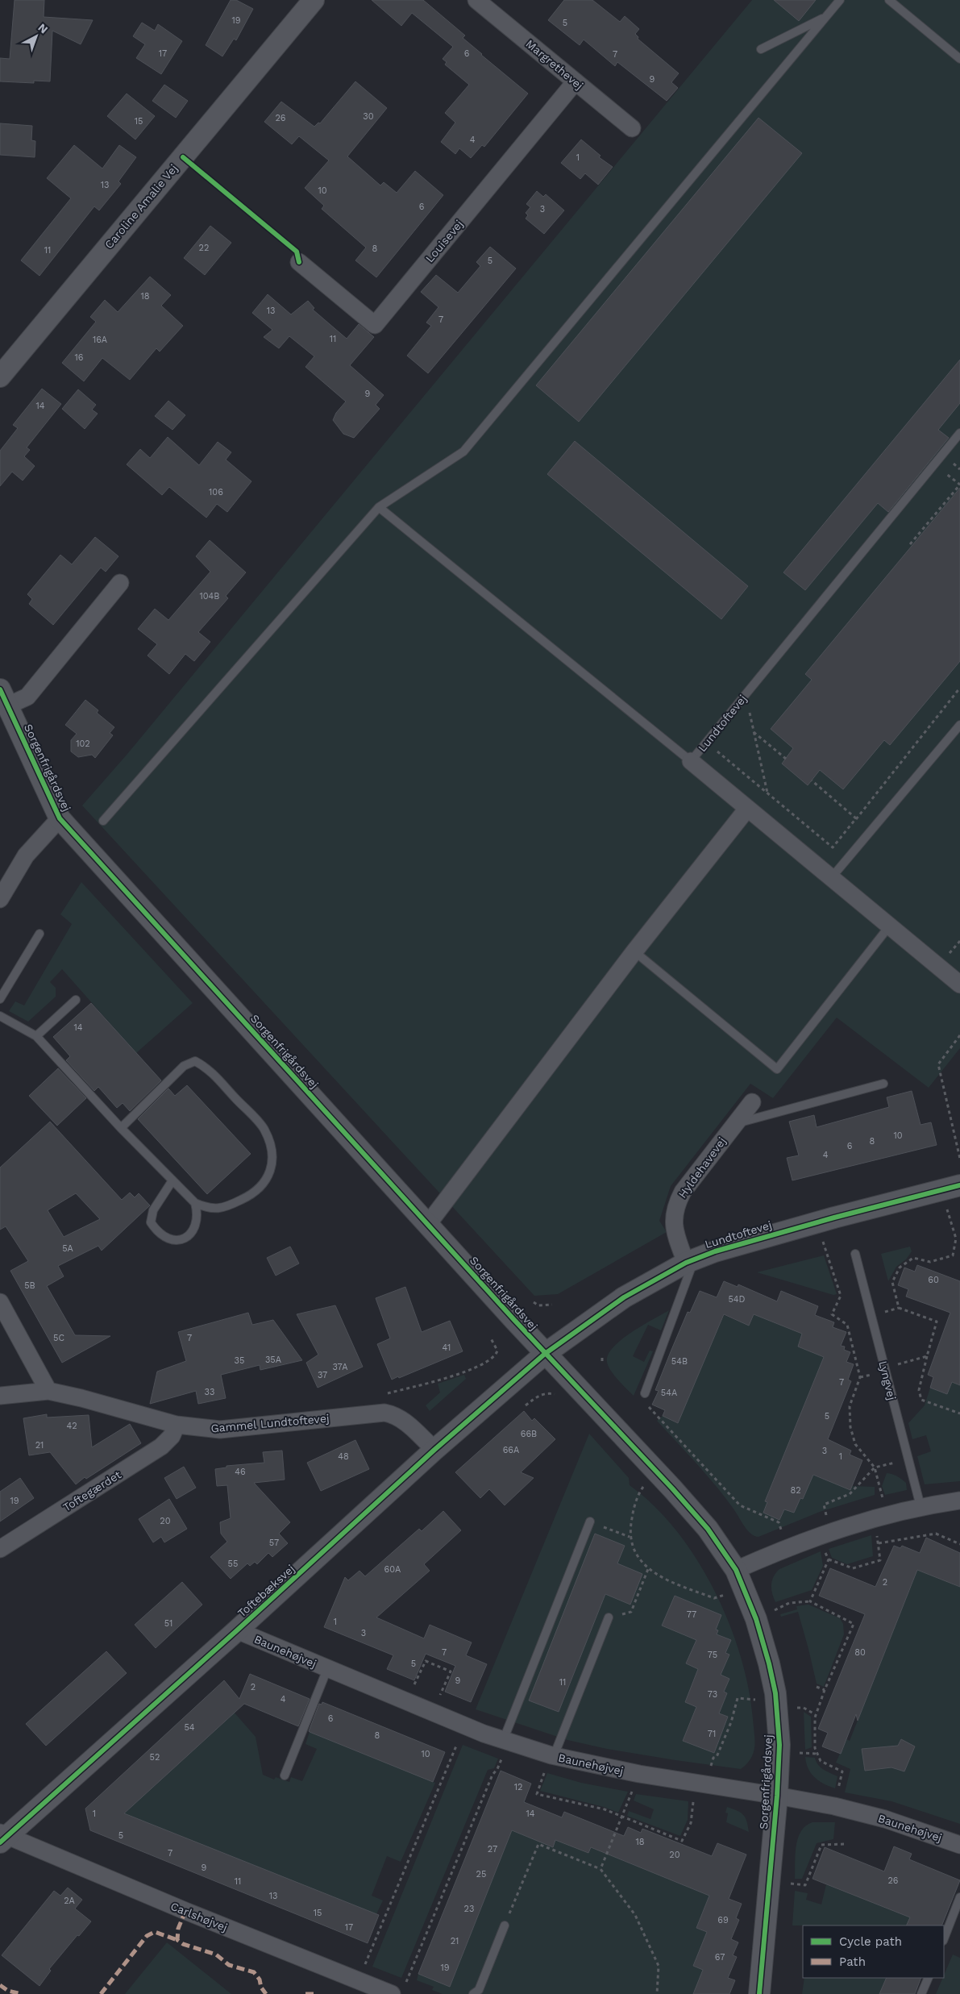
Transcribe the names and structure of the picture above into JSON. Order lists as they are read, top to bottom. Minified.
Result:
{"streets":{"street":["Margrethevej","Caroline Amalie Vej","Louisevej","Lundtoftevej","Sorgenfrigårdsvej","Hyldehavevej","Gammel Lundtoftevej","Toftegærdet","Toftebæksvej","Baunehøjvej","Carlshøjvej"],"lane":["Lyngvej"]},"crossings":[["Margrethevej","Louisevej"],["Lundtoftevej","Sorgenfrigårdsvej"],["Lundtoftevej","Hyldehavevej"],["Lundtoftevej","Toftebæksvej"],["Sorgenfrigårdsvej","Toftebæksvej"],["Sorgenfrigårdsvej","Baunehøjvej"],["Gammel Lundtoftevej","Toftegærdet"],["Gammel Lundtoftevej","Toftebæksvej"],["Toftebæksvej","Baunehøjvej"],["Toftebæksvej","Carlshøjvej"]],"house_numbers":["19","5","17","6","7","9","30","26","15","4","1","13","10","6","3","22","8","11","5","18","13","7","11","16A","16","9","14","106","104B","102","14","10","8","6","4","5A","60","5B","54D","5C","7","41","35A","35","54B","37A","37","7","33","54A","5","42","66B","21","66A","3","48","1","46","82","19","20","57","55","60A","2","77","1","51","3","7","80","75","5","9","11","2","73","4","6","54","71","8","10","52","12","1","14","5","18","27","7","20","9","25","26","11","13","2A","23","15","69","17","21","67","19"],"legend":["Cycle path","Path"],"north":"top right"}
